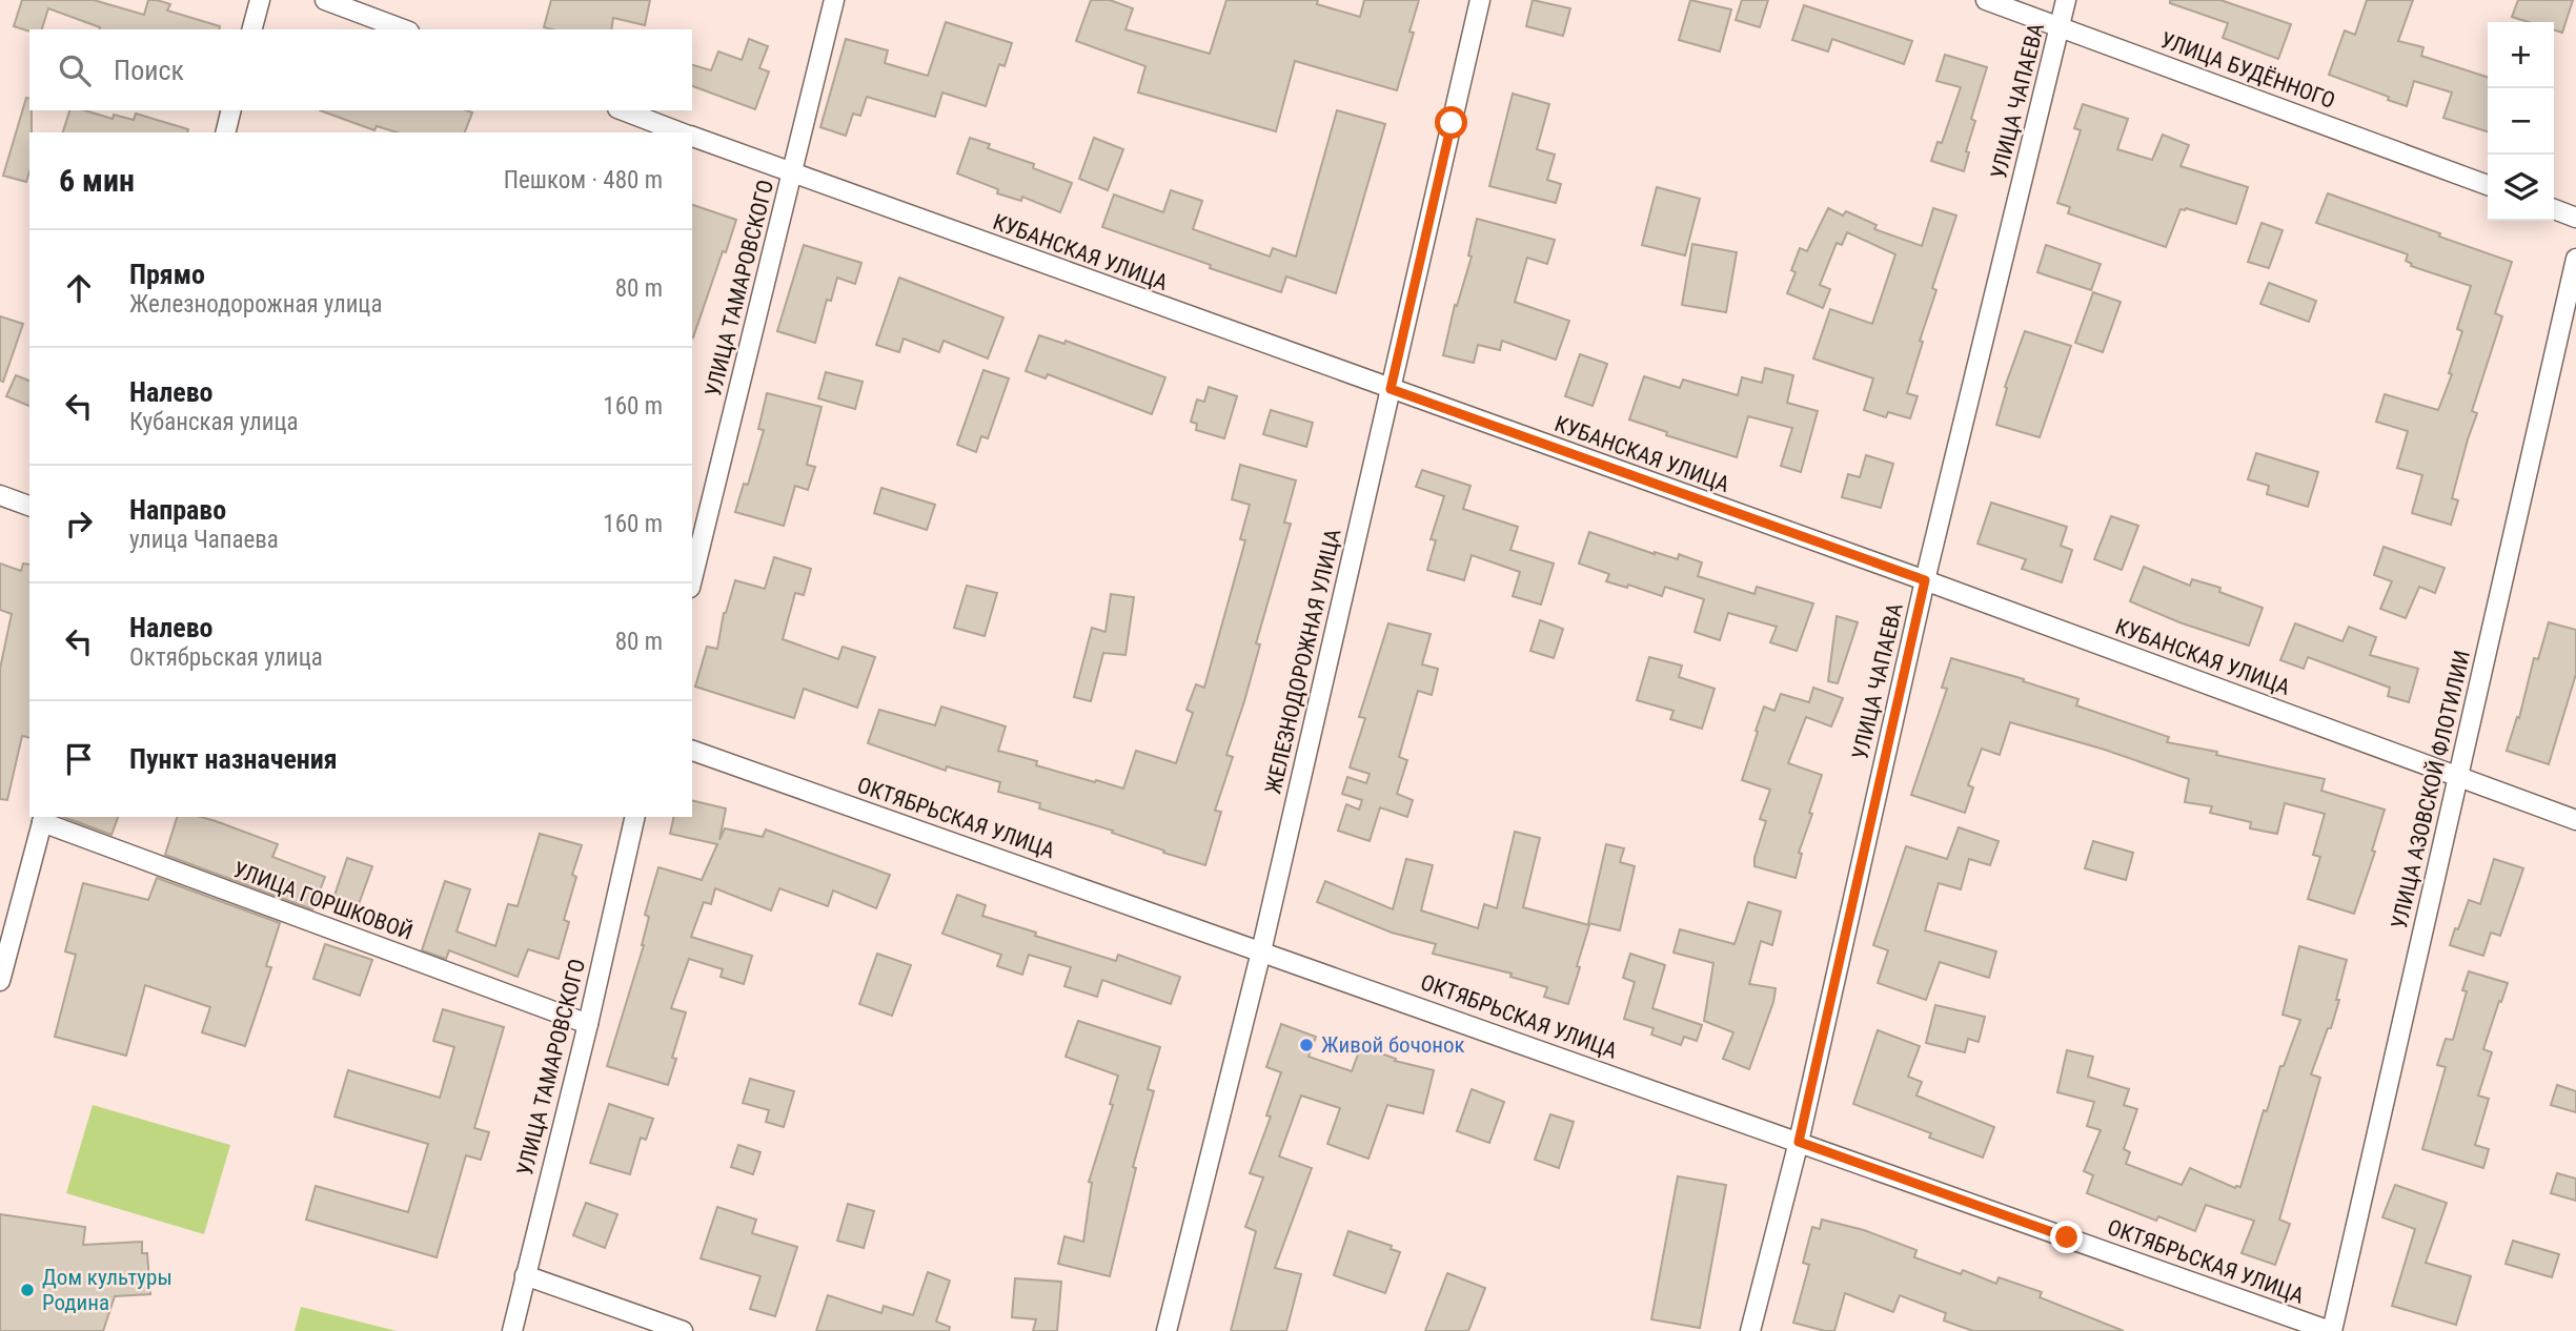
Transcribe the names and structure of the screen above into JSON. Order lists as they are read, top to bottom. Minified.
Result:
{"streets":{"street":["УЛИЦА БУДЁННОГО","УЛИЦА ЧАПАЕВА","КУБАНСКАЯ УЛИЦА","УЛИЦА ТАМАРОВСКОГО","ЖЕЛЕЗНОДОРОЖНАЯ УЛИЦА","УЛИЦА АЗОВСКОЙ ФЛОТИЛИИ","ОКТЯБРЬСКАЯ УЛИЦА","УЛИЦА ГОРШКОВОЙ"]},"crossings":[["УЛИЦА БУДЁННОГО","УЛИЦА ЧАПАЕВА"],["УЛИЦА ЧАПАЕВА","КУБАНСКАЯ УЛИЦА"],["УЛИЦА ЧАПАЕВА","ОКТЯБРЬСКАЯ УЛИЦА"],["КУБАНСКАЯ УЛИЦА","УЛИЦА ТАМАРОВСКОГО"],["КУБАНСКАЯ УЛИЦА","ЖЕЛЕЗНОДОРОЖНАЯ УЛИЦА"],["КУБАНСКАЯ УЛИЦА","УЛИЦА АЗОВСКОЙ ФЛОТИЛИИ"],["УЛИЦА ТАМАРОВСКОГО","УЛИЦА ГОРШКОВОЙ"],["ЖЕЛЕЗНОДОРОЖНАЯ УЛИЦА","ОКТЯБРЬСКАЯ УЛИЦА"],["УЛИЦА АЗОВСКОЙ ФЛОТИЛИИ","ОКТЯБРЬСКАЯ УЛИЦА"]],"places":["Живой бочонок","Дом культуры Родина"],"page":{"map_buttons":["+","−"],"search":"Поиск","heading":["6 мин","Пешком · 480 m"],"list":[["Прямо","Железнодорожная улица","80 m"],["Налево","Кубанская улица","160 m"],["Направо","улица Чапаева","160 m"],["Налево","Октябрьская улица","80 m"],"Пункт назначения"]}}
